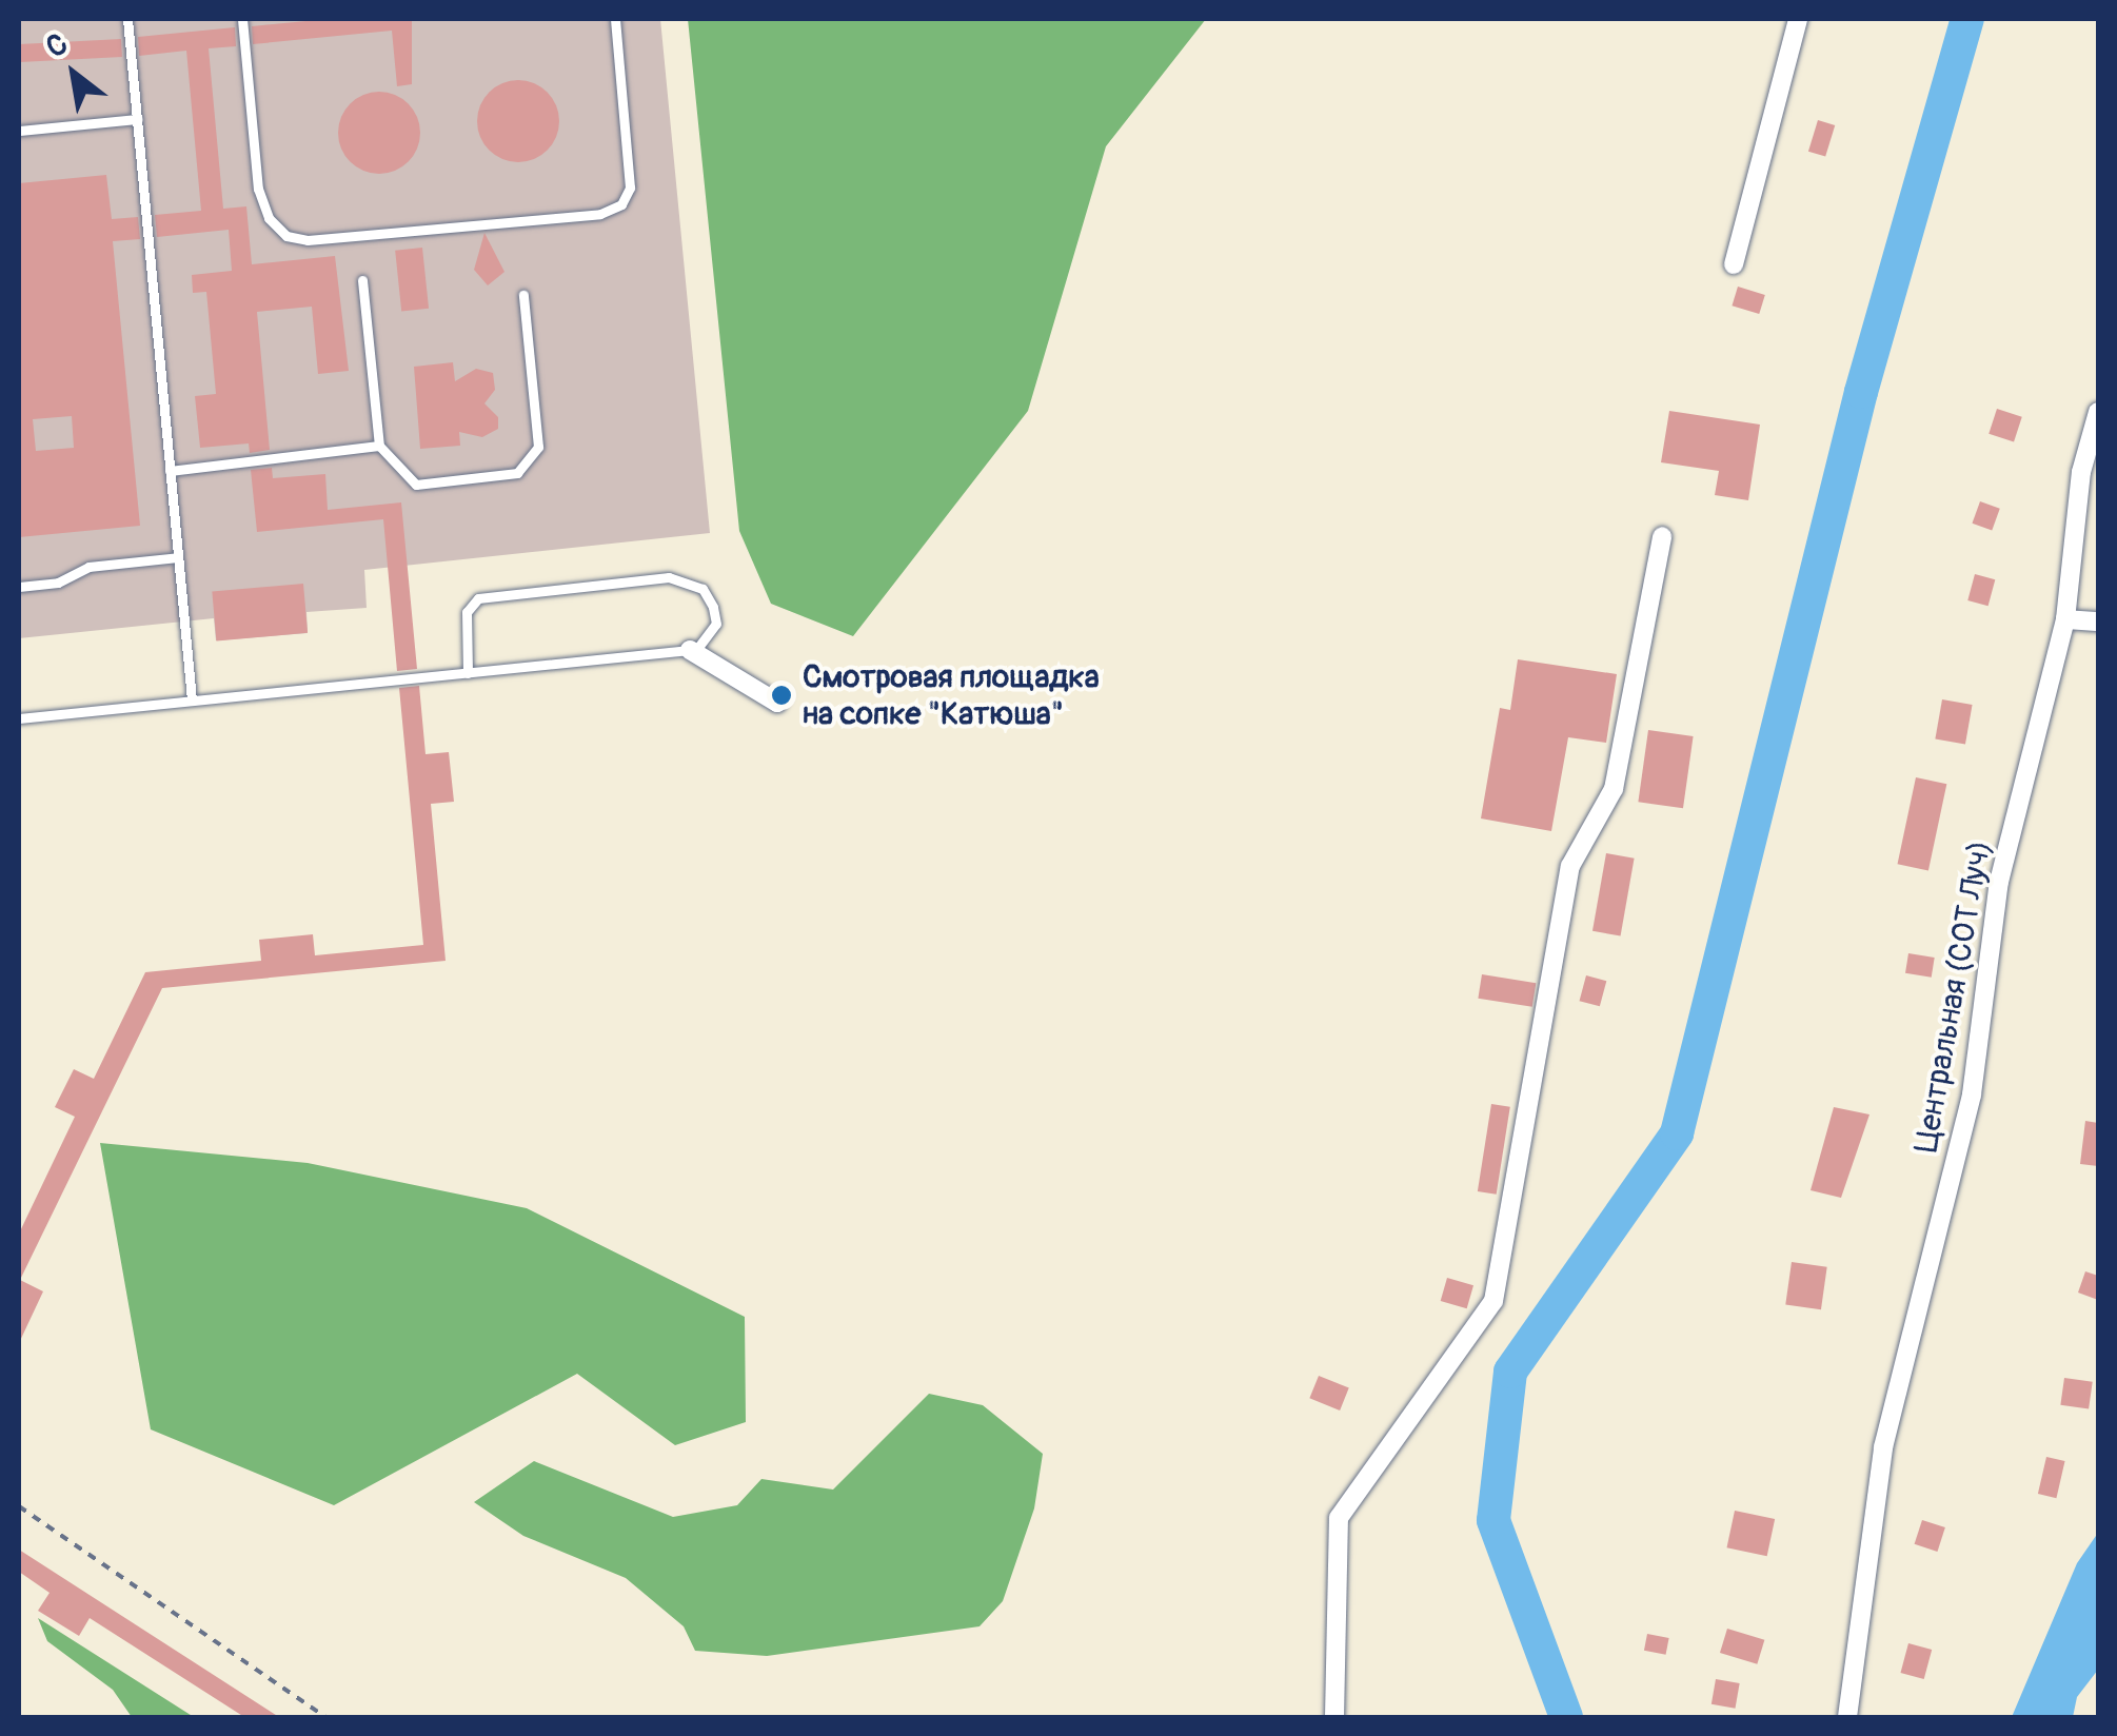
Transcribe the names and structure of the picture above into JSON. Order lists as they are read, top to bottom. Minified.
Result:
{"streets":{"street":["Центральная (СОТ Луч)"]},"places":["Смотровая площадка на сопке \"Катюша\""],"north":"top left"}
